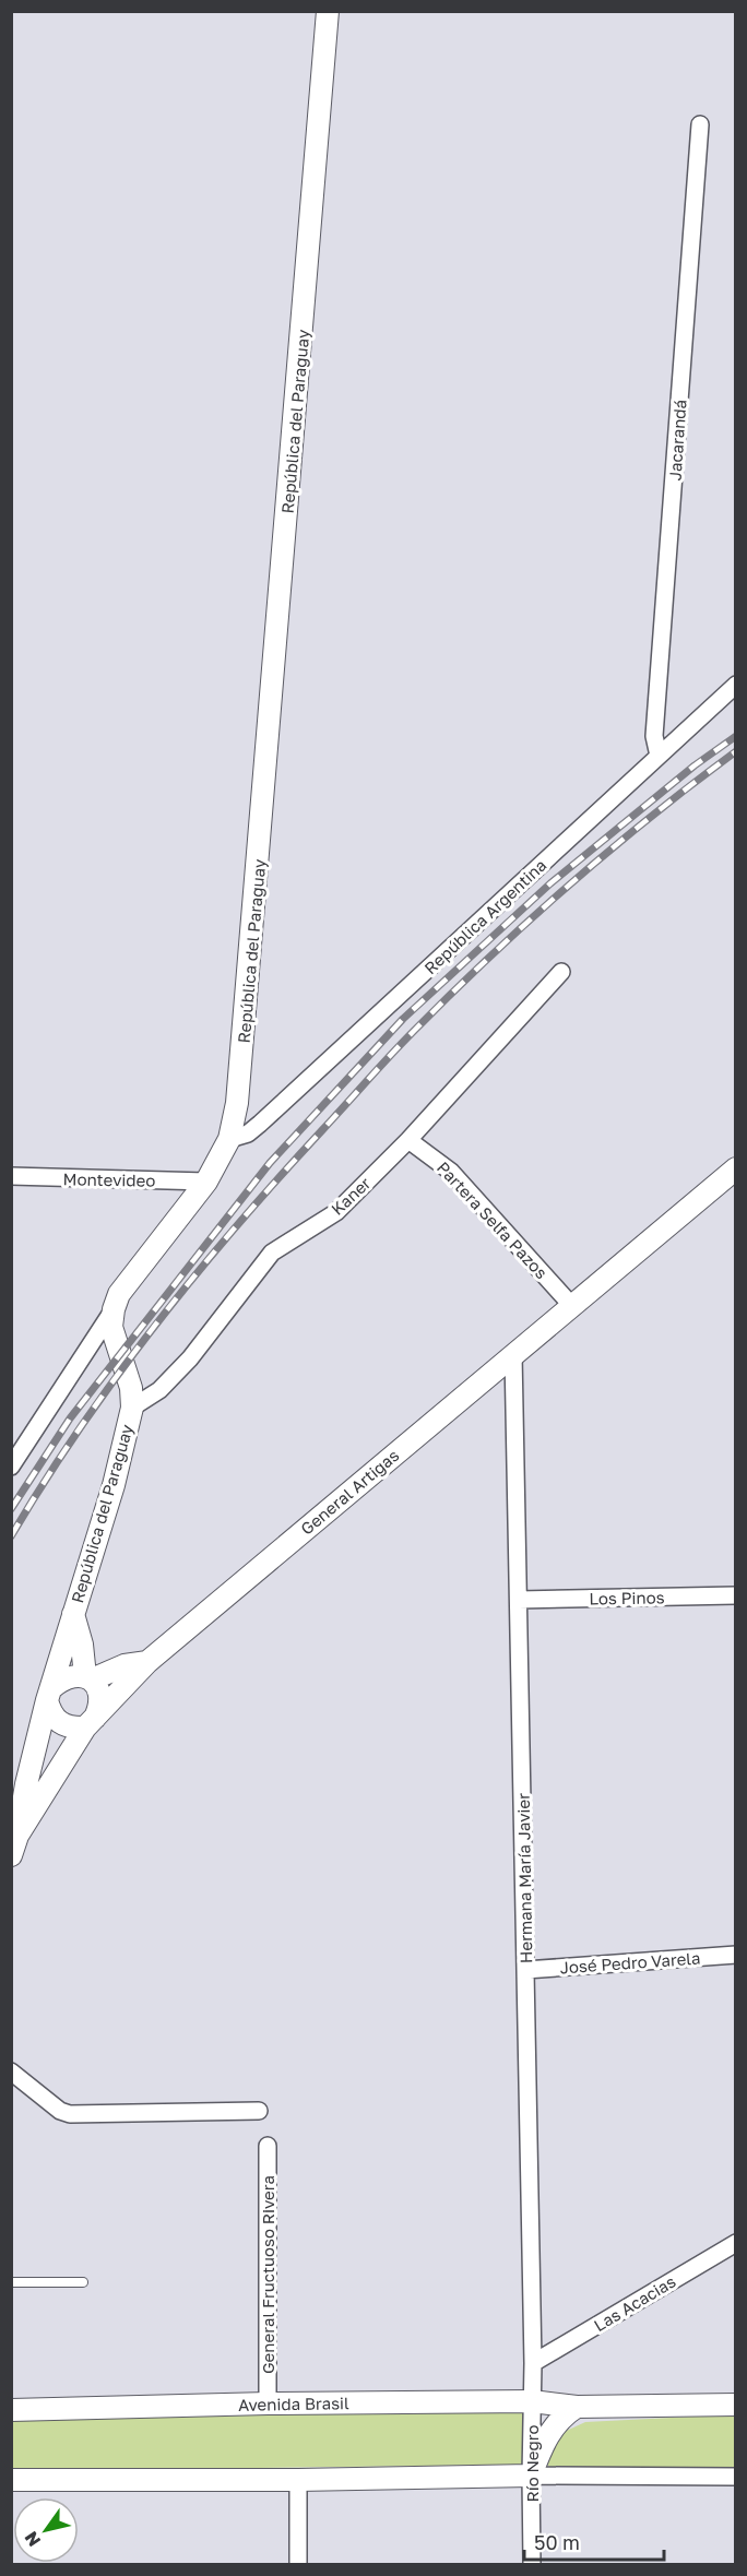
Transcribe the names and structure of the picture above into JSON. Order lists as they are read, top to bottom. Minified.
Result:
{"streets":{"street":["República del Paraguay","Jacarandá","República Argentina","Montevideo","Kaner","Partera Selfa Pazos","General Artigas","Los Pinos","Hermana María Javier","José Pedro Varela","General Fructuoso Rivera","Las Acacias","Avenida Brasil","Río Negro"]},"crossings":[["República del Paraguay","República Argentina"],["República del Paraguay","Montevideo"],["República del Paraguay","Kaner"],["República del Paraguay","General Artigas"],["Jacarandá","República Argentina"],["Kaner","Partera Selfa Pazos"],["Partera Selfa Pazos","General Artigas"],["General Artigas","Hermana María Javier"],["Los Pinos","Hermana María Javier"],["Hermana María Javier","José Pedro Varela"],["Hermana María Javier","Las Acacias"],["Hermana María Javier","Avenida Brasil"],["Hermana María Javier","Río Negro"],["General Fructuoso Rivera","Avenida Brasil"],["Avenida Brasil","Río Negro"]],"scale_bar":"50 m","north":"bottom left"}
